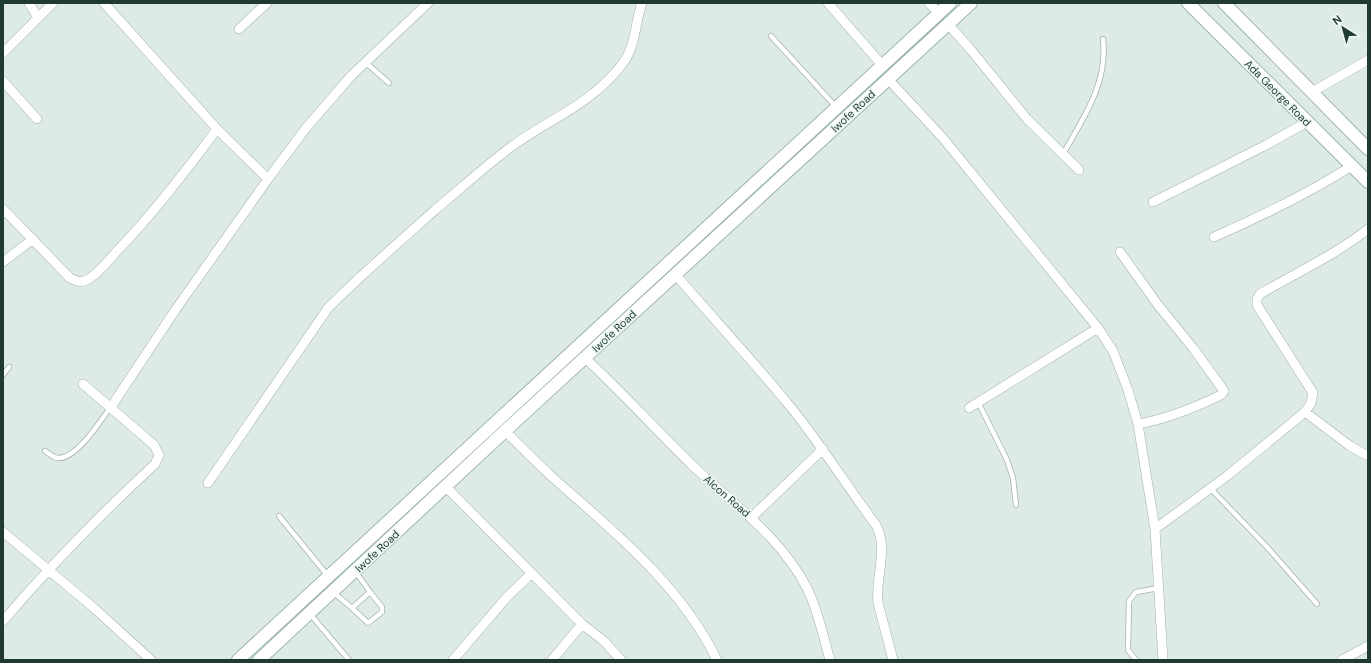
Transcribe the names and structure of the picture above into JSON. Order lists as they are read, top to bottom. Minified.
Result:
{"streets":{"street":["Ada George Road","Iwofe Road","Alcon Road"]},"crossings":[["Iwofe Road","Alcon Road"]],"north":"top left"}
